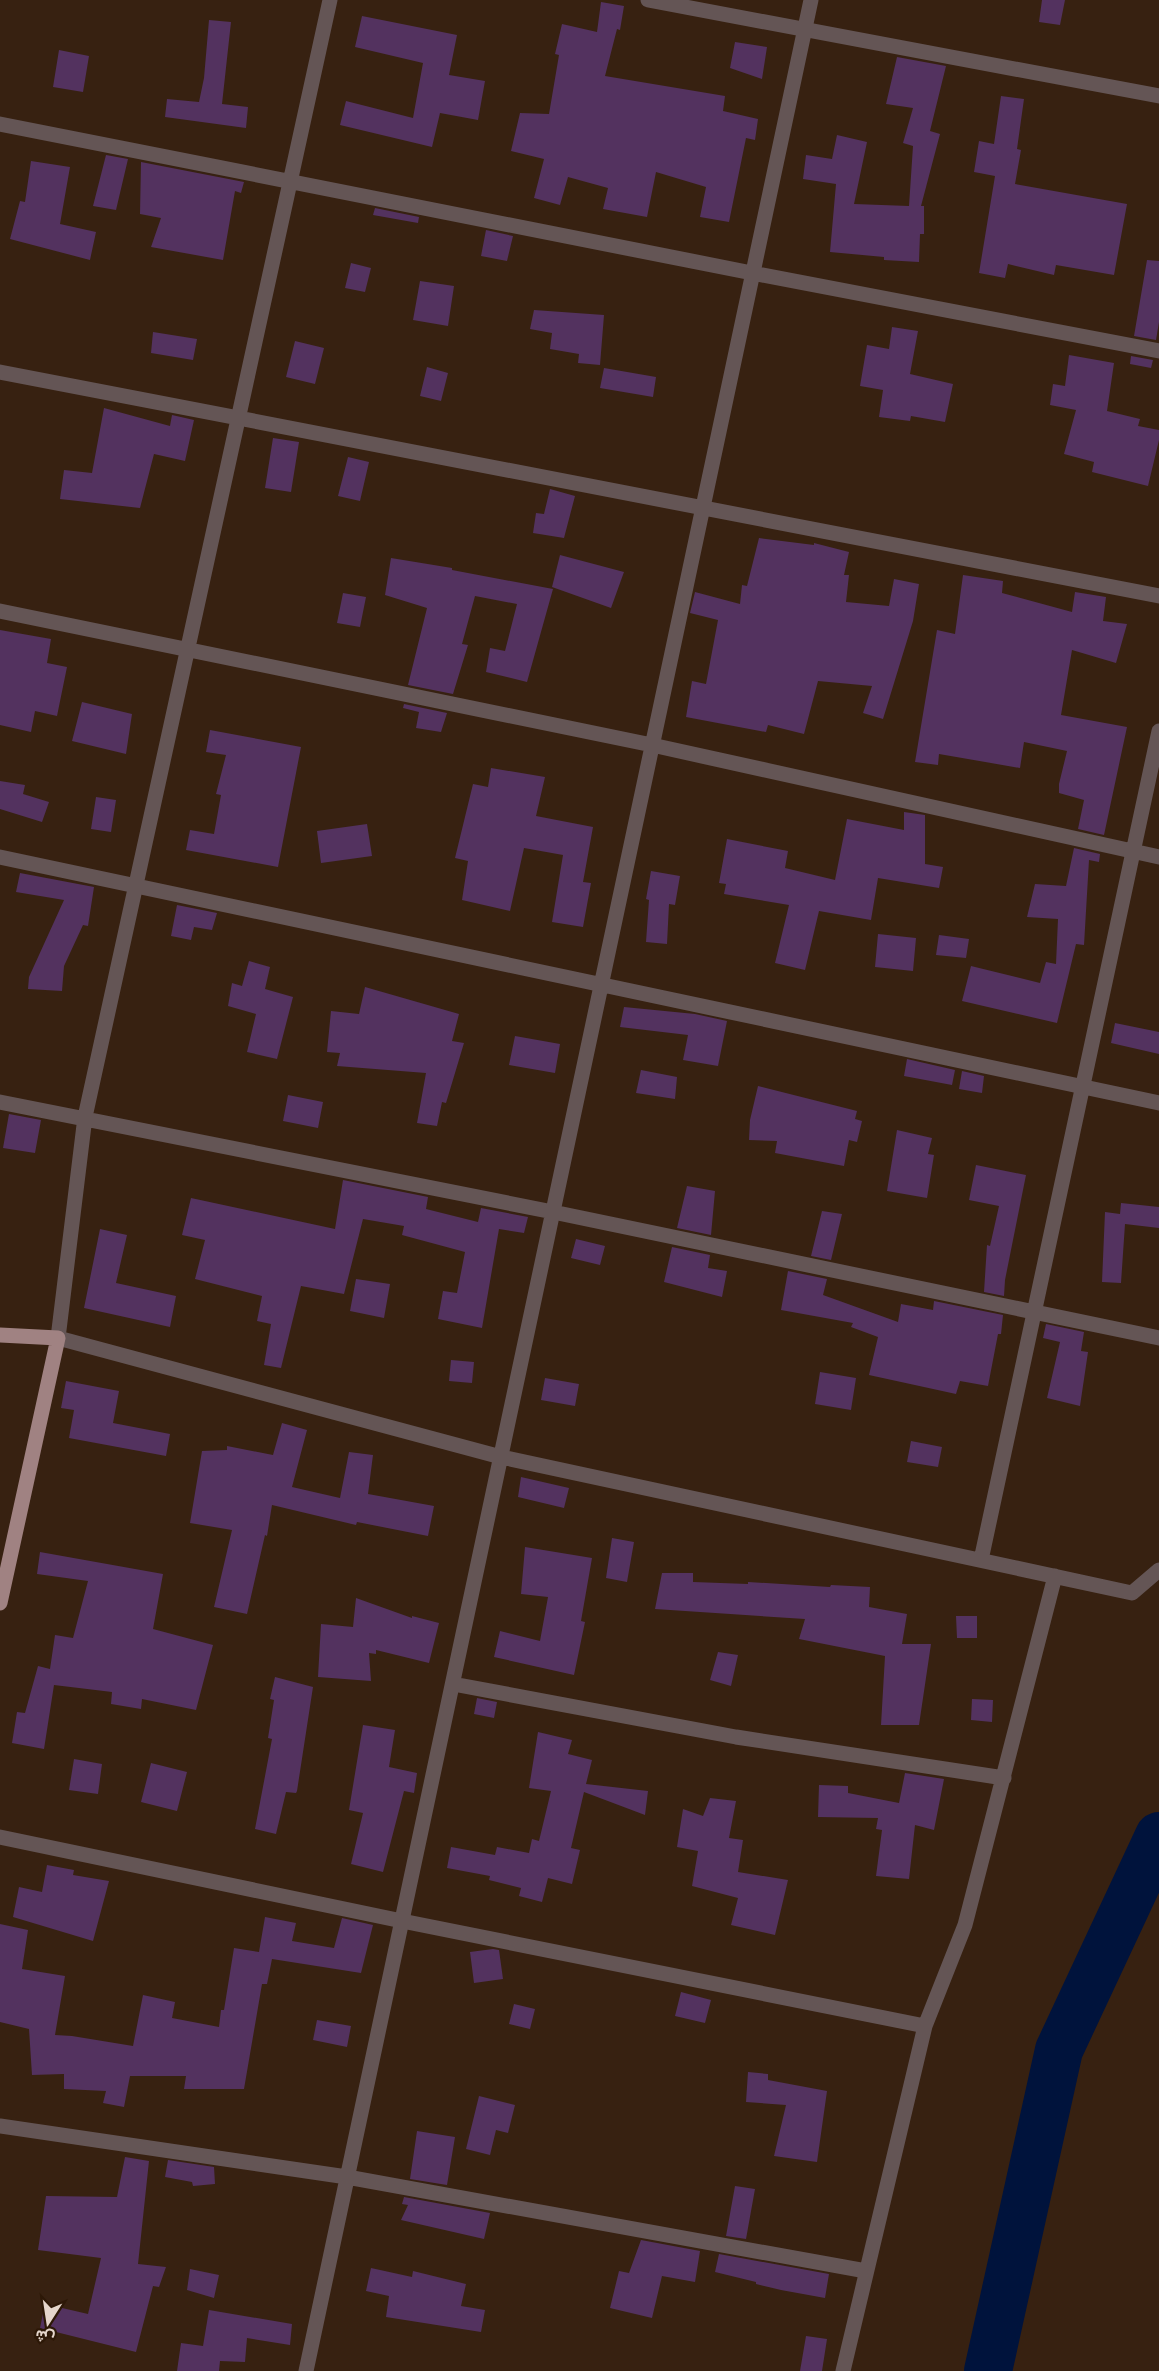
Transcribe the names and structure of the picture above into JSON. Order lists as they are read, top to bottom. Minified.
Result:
{"north":"bottom"}
